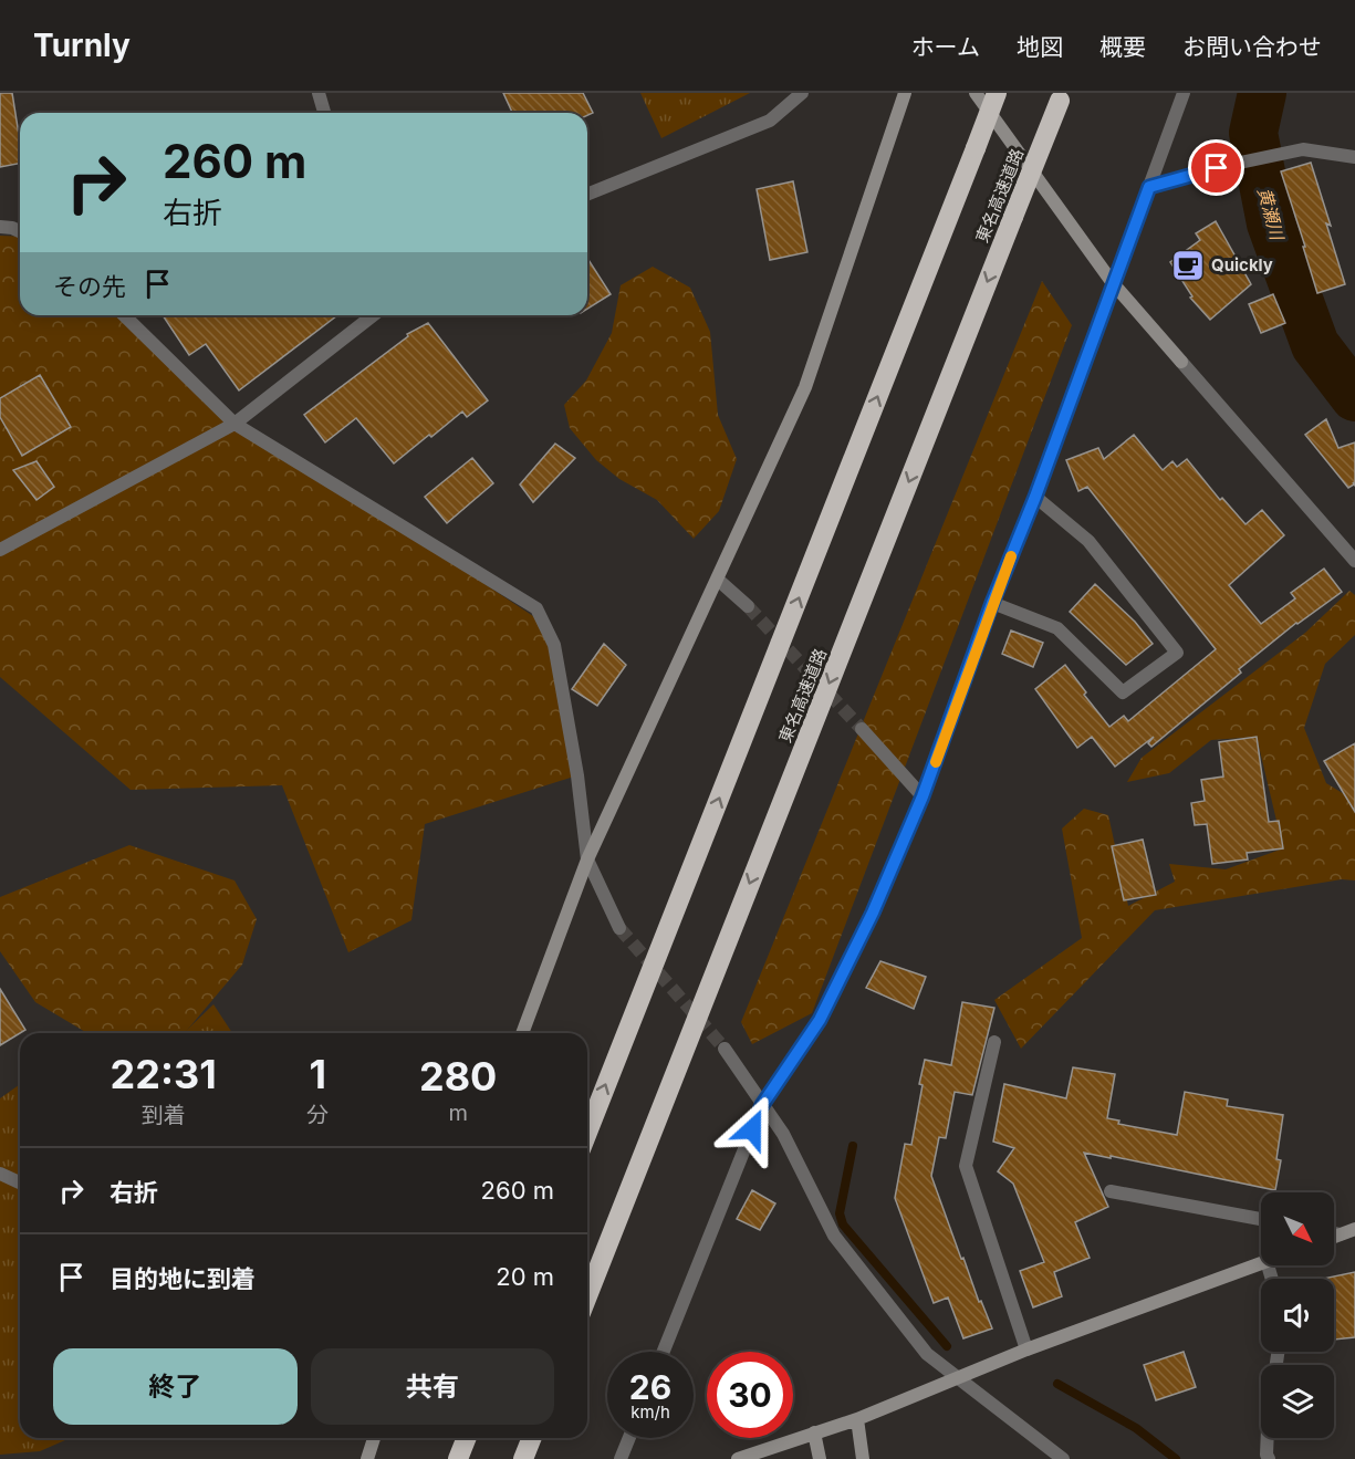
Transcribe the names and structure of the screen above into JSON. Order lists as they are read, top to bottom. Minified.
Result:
{"streets":{"highway":["東名高速道路"]},"water":["黄瀬川"],"places":{"cafe":["Quickly"]},"north":"bottom right","page":{"header":"Turnly","nav":["ホーム","地図","概要","お問い合わせ"],"turn":["260 m","右折"],"then":"その先","eta":["22:31","到着","1","分","280","m"],"list":[{"name":"右折","value":"260 m"},{"name":"目的地に到着","value":"20 m"}],"buttons":["終了","共有"],"speed":"26 km/h","limit":"30"}}
